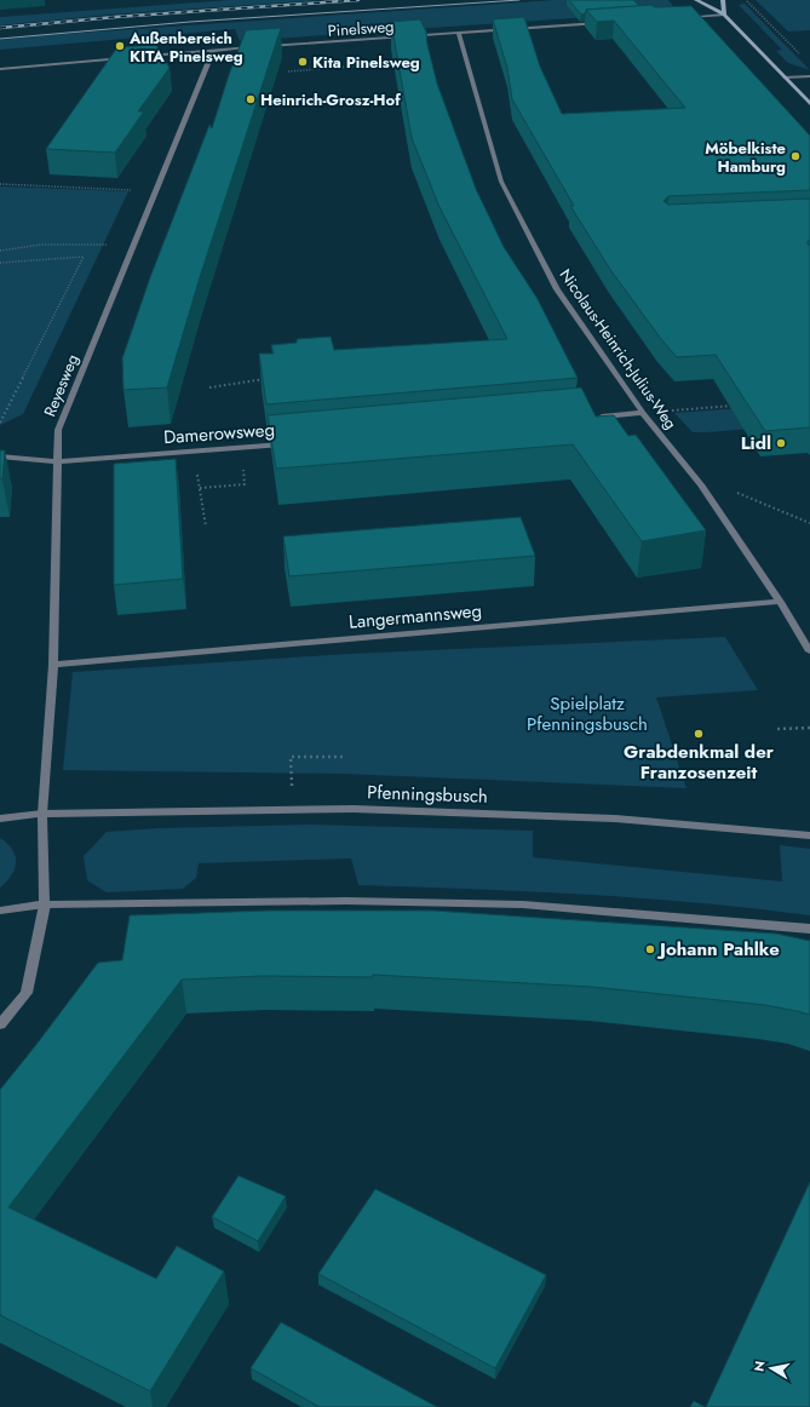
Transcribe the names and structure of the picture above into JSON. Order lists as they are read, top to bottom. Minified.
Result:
{"streets":{"street":["Pinelsweg","Nicolaus-Heinrich-Julius-Weg","Reyesweg","Damerowsweg","Langermannsweg","Pfenningsbusch"]},"crossings":[["Pinelsweg","Nicolaus-Heinrich-Julius-Weg"],["Pinelsweg","Reyesweg"],["Nicolaus-Heinrich-Julius-Weg","Langermannsweg"],["Reyesweg","Damerowsweg"],["Reyesweg","Langermannsweg"],["Reyesweg","Pfenningsbusch"]],"parks":["Spielplatz Pfenningsbusch"],"places":["Außenbereich KITA Pinelsweg","Kita Pinelsweg","Heinrich-Grosz-Hof","Möbelkiste Hamburg","Lidl","Grabdenkmal der Franzosenzeit","Johann Pahlke"],"north":"left"}
